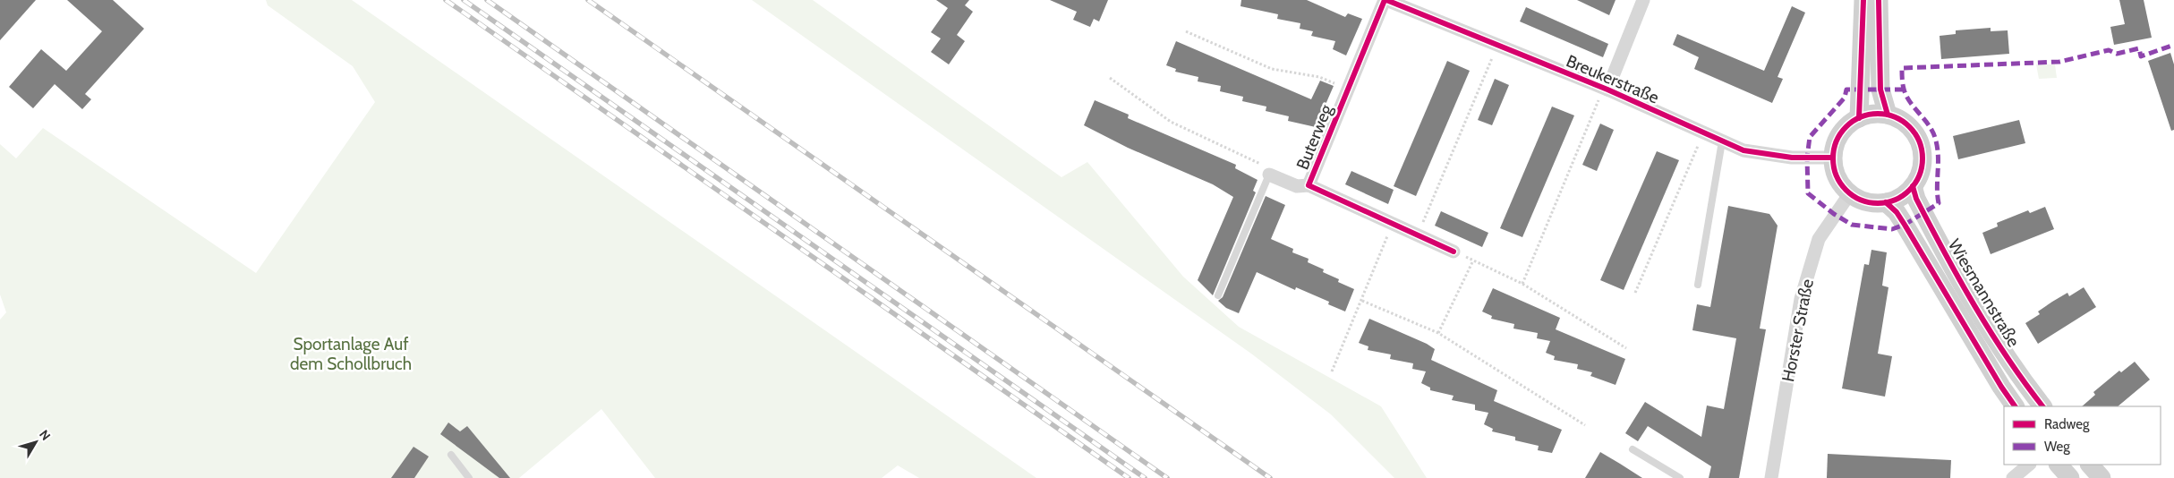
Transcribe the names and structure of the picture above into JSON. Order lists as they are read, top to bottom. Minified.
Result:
{"streets":{"main road":["Wiesmannstraße"],"street":["Breukerstraße","Buterweg","Horster Straße"]},"crossings":[["Breukerstraße","Buterweg"],["Breukerstraße","Wiesmannstraße"],["Breukerstraße","Horster Straße"],["Wiesmannstraße","Horster Straße"]],"parks":["Sportanlage Auf dem Schollbruch"],"legend":["Radweg","Weg"],"north":"top right"}
